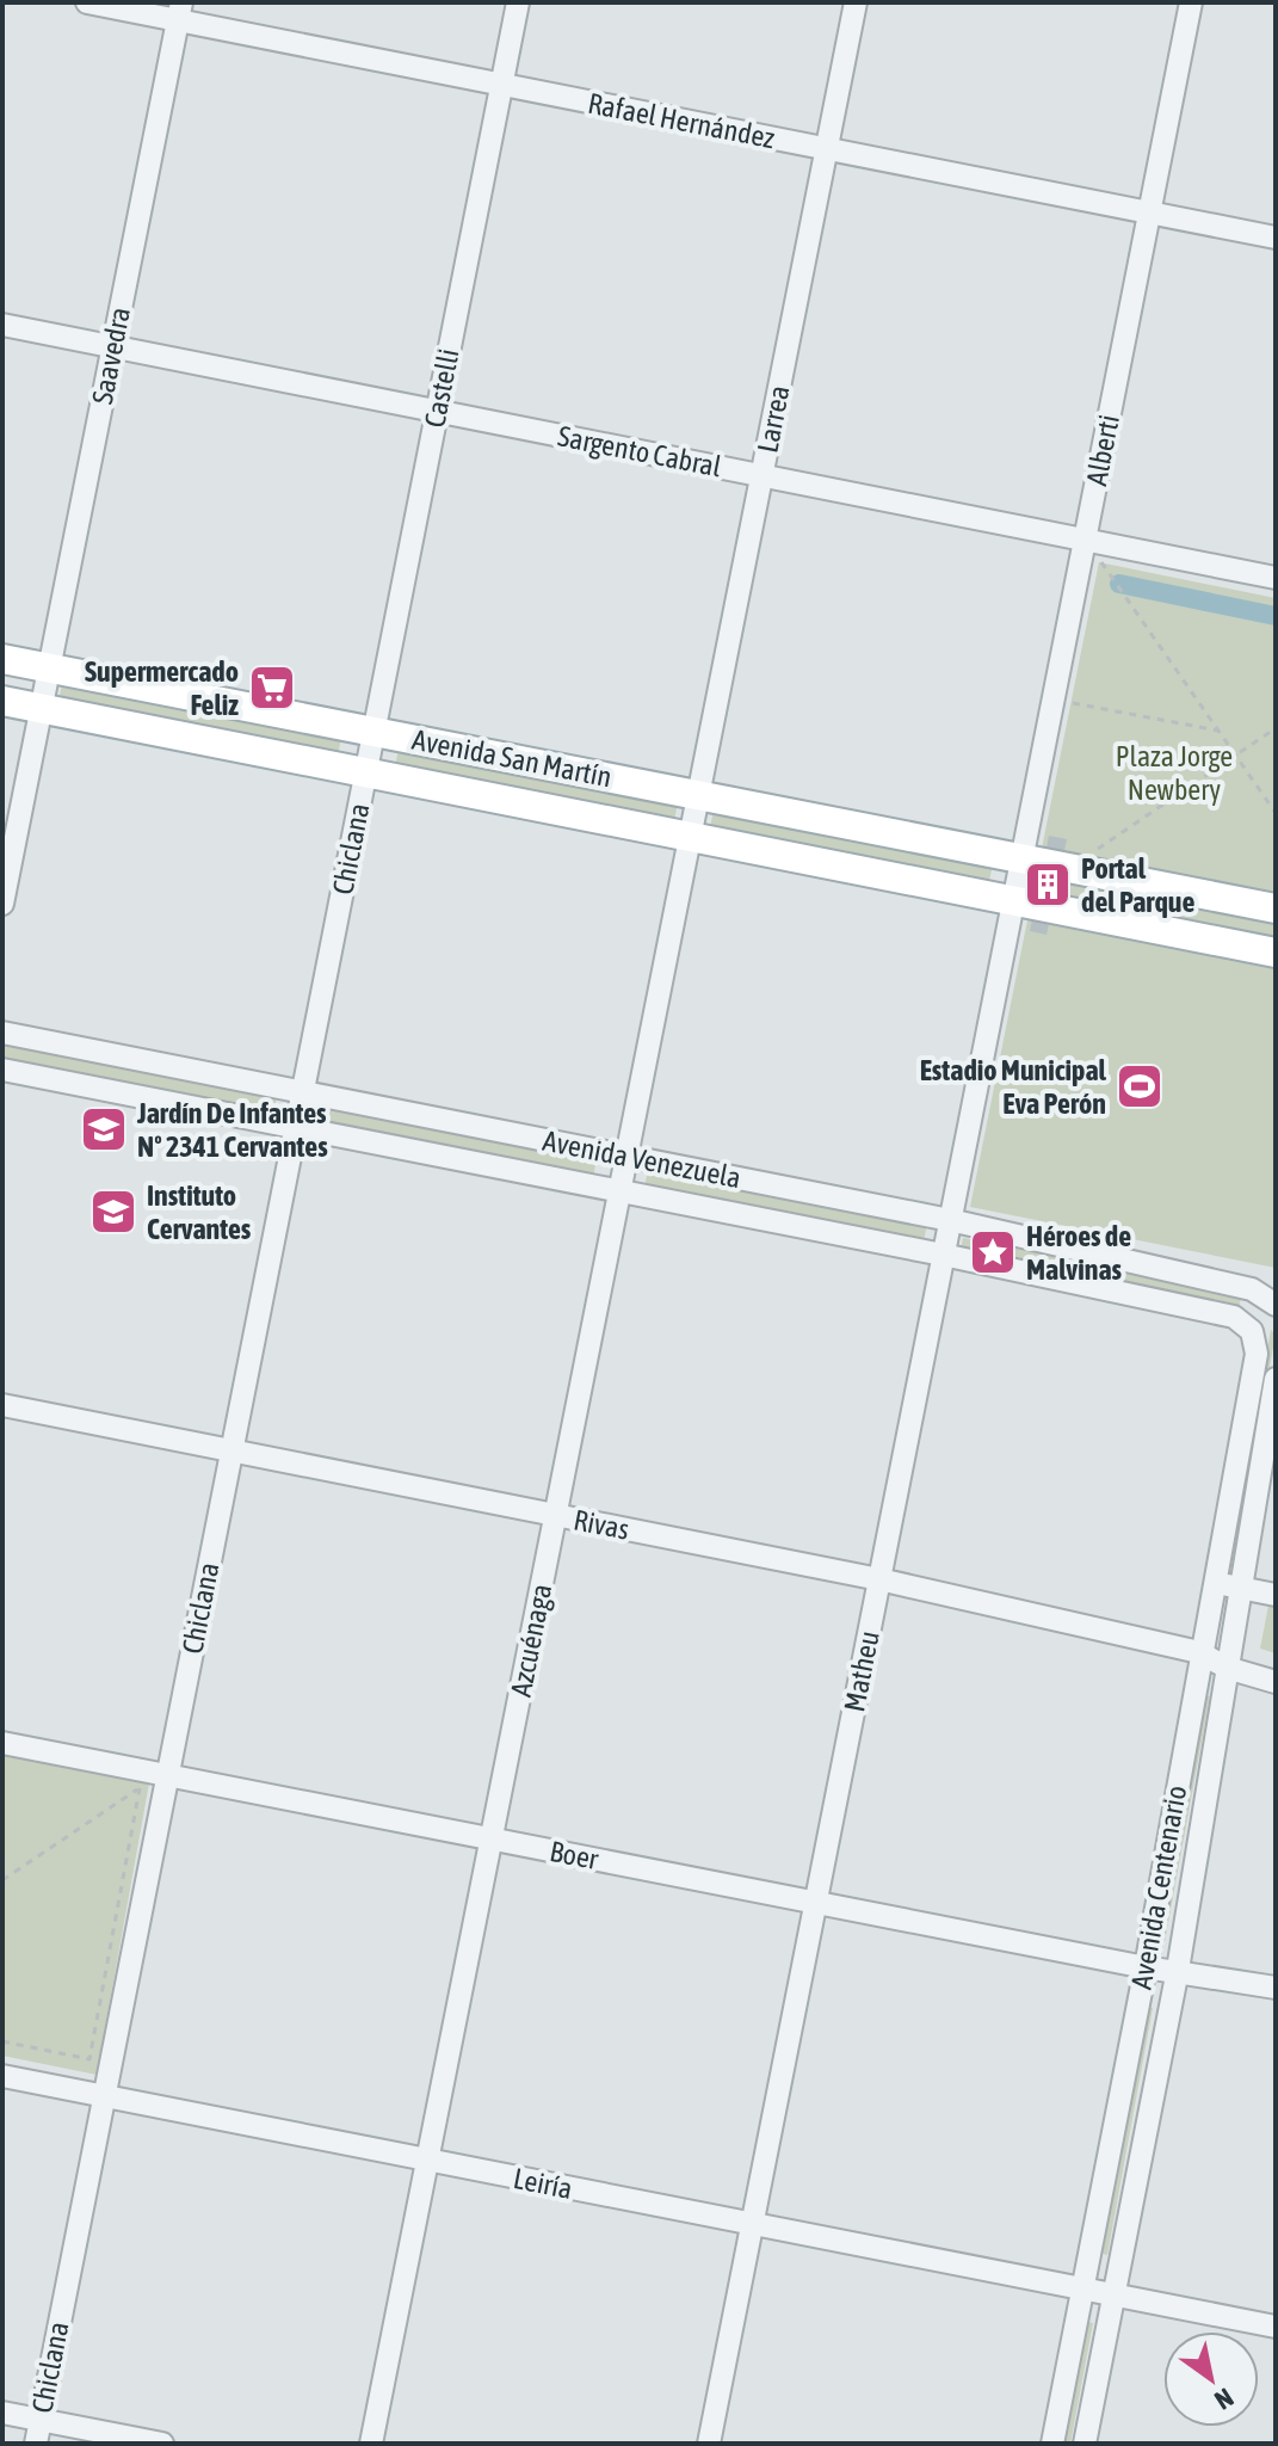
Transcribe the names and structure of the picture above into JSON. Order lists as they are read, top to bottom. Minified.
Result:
{"streets":{"main road":["Avenida San Martín"],"street":["Rafael Hernández","Saavedra","Castelli","Larrea","Alberti","Sargento Cabral","Chiclana","Avenida Venezuela","Rivas","Azcuénaga","Matheu","Boer","Avenida Centenario","Leiría"]},"crossings":[["Rafael Hernández","Saavedra"],["Rafael Hernández","Castelli"],["Rafael Hernández","Larrea"],["Rafael Hernández","Alberti"],["Saavedra","Sargento Cabral"],["Saavedra","Avenida San Martín"],["Castelli","Sargento Cabral"],["Castelli","Avenida San Martín"],["Castelli","Chiclana"],["Larrea","Sargento Cabral"],["Larrea","Avenida San Martín"],["Larrea","Azcuénaga"],["Alberti","Sargento Cabral"],["Alberti","Avenida San Martín"],["Alberti","Matheu"],["Avenida San Martín","Chiclana"],["Avenida San Martín","Azcuénaga"],["Avenida San Martín","Matheu"],["Chiclana","Avenida Venezuela"],["Chiclana","Rivas"],["Chiclana","Boer"],["Chiclana","Leiría"],["Avenida Venezuela","Azcuénaga"],["Avenida Venezuela","Matheu"],["Avenida Venezuela","Avenida Centenario"],["Rivas","Azcuénaga"],["Rivas","Matheu"],["Rivas","Avenida Centenario"],["Azcuénaga","Boer"],["Azcuénaga","Leiría"],["Matheu","Boer"],["Matheu","Leiría"],["Boer","Avenida Centenario"],["Avenida Centenario","Leiría"]],"parks":["Plaza Jorge Newbery"],"places":{"supermarket":["Supermercado Feliz"],"building":["Portal del Parque"],"sports":["Estadio Municipal Eva Perón"],"school or university":["Jardín De Infantes Nº 2341 Cervantes","Instituto Cervantes"],"place":["Héroes de Malvinas"]},"north":"bottom right"}
